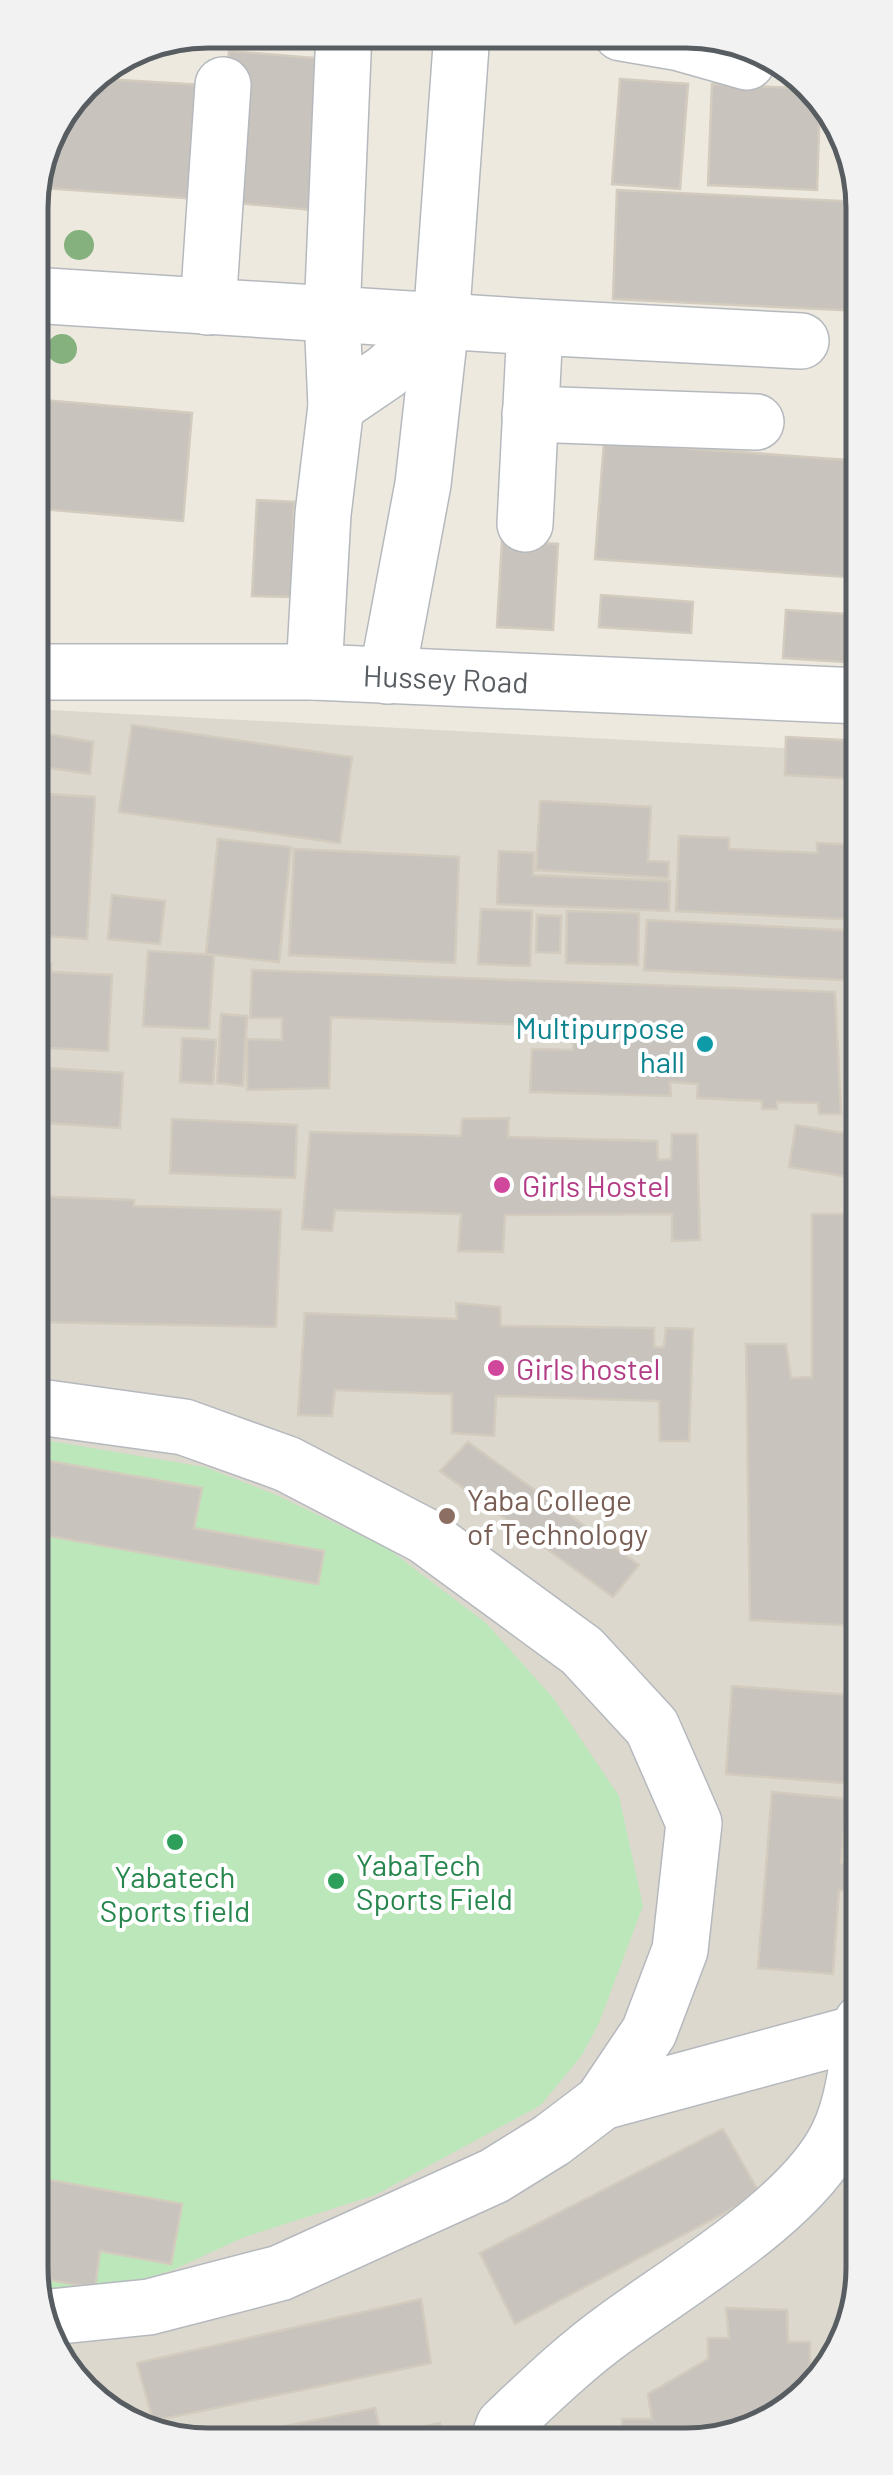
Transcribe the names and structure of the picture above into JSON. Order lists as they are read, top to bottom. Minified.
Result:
{"streets":{"street":["Hussey Road"]},"places":["Multipurpose hall","Girls Hostel","Girls hostel","Yaba College of Technology","Yabatech Sports field","YabaTech Sports Field"]}
